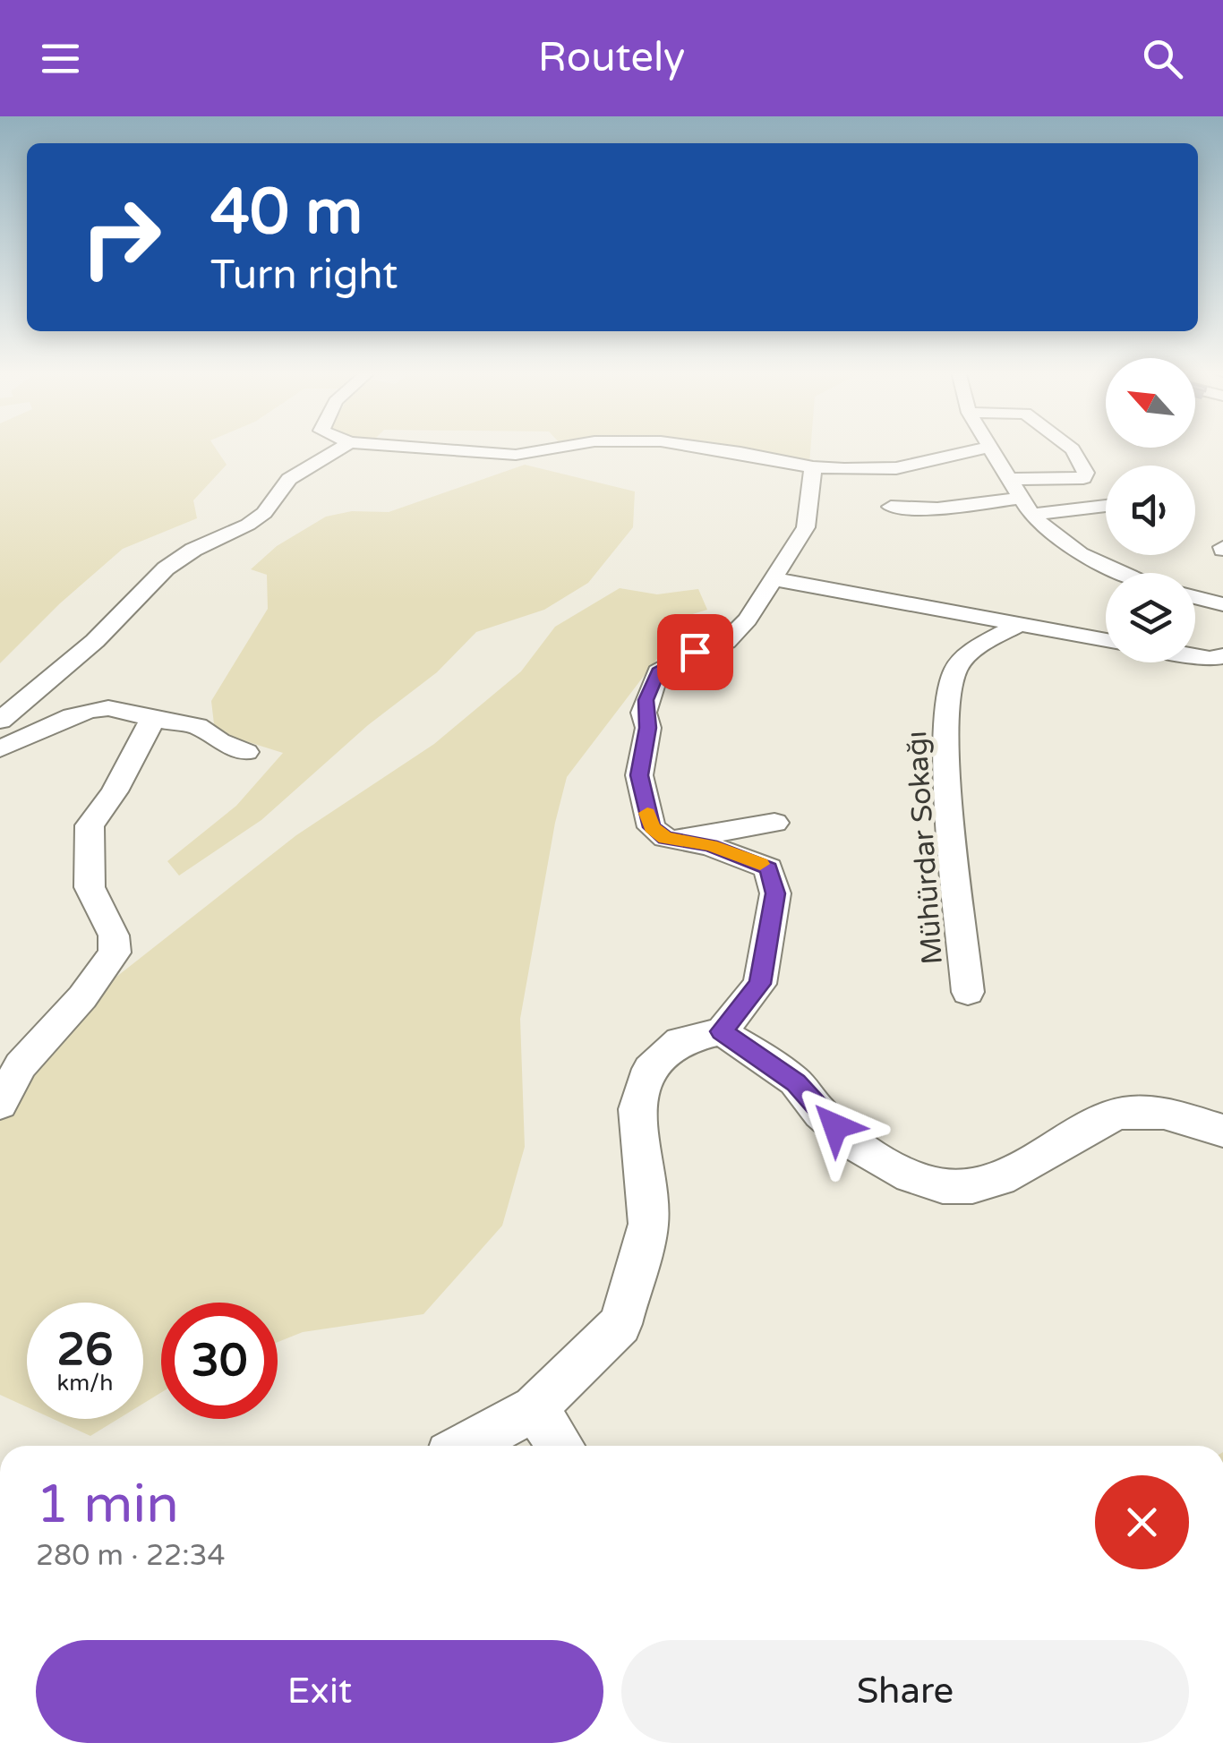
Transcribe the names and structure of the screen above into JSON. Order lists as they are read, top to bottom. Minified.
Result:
{"streets":{"street":["Mühürdar Sokağı"]},"north":"top left","page":{"header":"Routely","turn":["40 m","Turn right"],"speed":"26 km/h","limit":"30","heading":["1 min","280 m · 22:34"],"buttons":["Exit","Share"]}}
